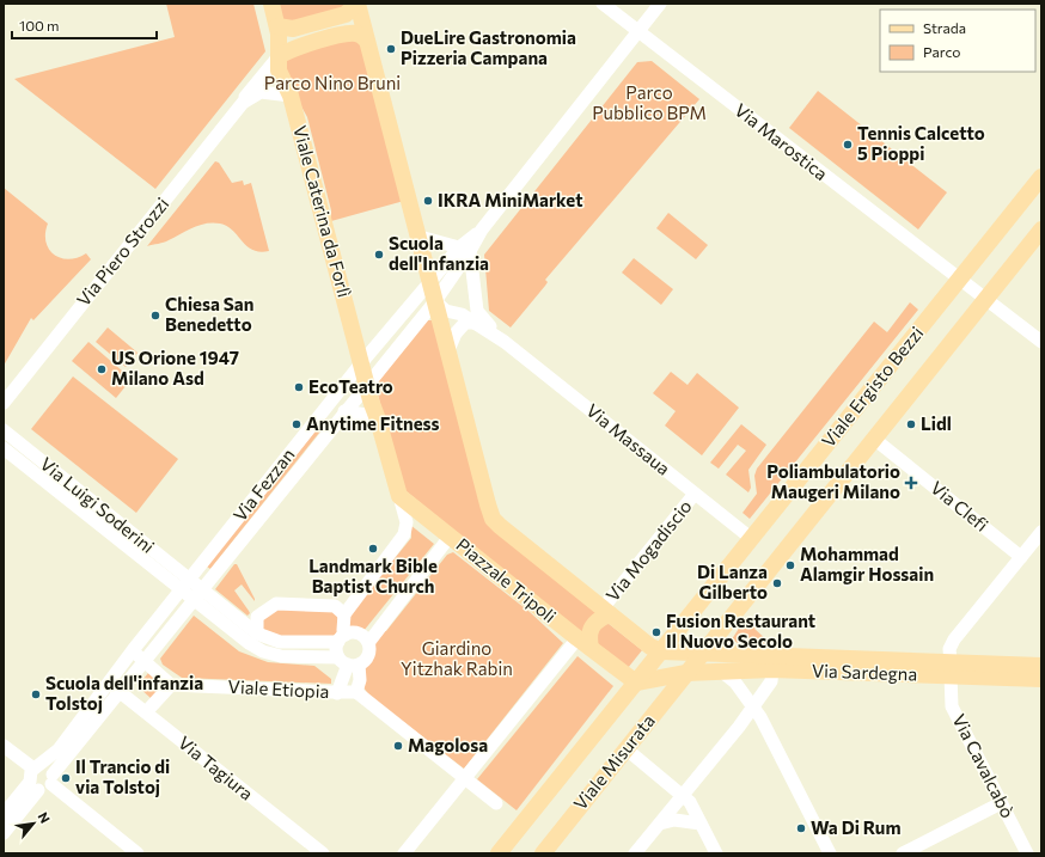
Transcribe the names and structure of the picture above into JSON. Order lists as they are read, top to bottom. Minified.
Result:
{"streets":{"main road":["Viale Caterina da Forlì","Viale Ergisto Bezzi","Piazzale Tripoli","Via Sardegna","Viale Misurata"],"street":["Via Marostica","Via Piero Strozzi","Via Massaua","Via Fezzan","Via Luigi Soderini","Via Clefi","Via Mogadiscio","Viale Etiopia","Via Cavalcabò","Via Tagiura"]},"crossings":[["Via Marostica","Viale Ergisto Bezzi"],["Viale Caterina da Forlì","Via Piero Strozzi"],["Viale Caterina da Forlì","Via Fezzan"],["Viale Caterina da Forlì","Piazzale Tripoli"],["Viale Ergisto Bezzi","Via Massaua"],["Viale Ergisto Bezzi","Via Clefi"],["Viale Ergisto Bezzi","Via Sardegna"],["Via Massaua","Via Mogadiscio"],["Via Fezzan","Via Luigi Soderini"],["Via Fezzan","Viale Etiopia"],["Via Fezzan","Via Tagiura"],["Via Luigi Soderini","Viale Etiopia"],["Via Clefi","Via Cavalcabò"],["Piazzale Tripoli","Viale Etiopia"],["Piazzale Tripoli","Viale Misurata"],["Via Sardegna","Viale Misurata"],["Via Sardegna","Via Cavalcabò"]],"parks":["Parco Nino Bruni","Parco Pubblico BPM","Giardino Yitzhak Rabin"],"places":{"other":["DueLire Gastronomia Pizzeria Campana","Tennis Calcetto 5 Pioppi","IKRA MiniMarket","Scuola dell'Infanzia","Chiesa San Benedetto","US Orione 1947 Milano Asd","EcoTeatro","Anytime Fitness","Lidl","Landmark Bible Baptist Church","Mohammad Alamgir Hossain","Di Lanza Gilberto","Fusion Restaurant Il Nuovo Secolo","Scuola dell'infanzia Tolstoj","Magolosa","Il Trancio di via Tolstoj","Wa Di Rum"],"health":["Poliambulatorio Maugeri Milano"]},"legend":["Strada","Parco"],"scale_bar":"100 m","north":"top right"}
